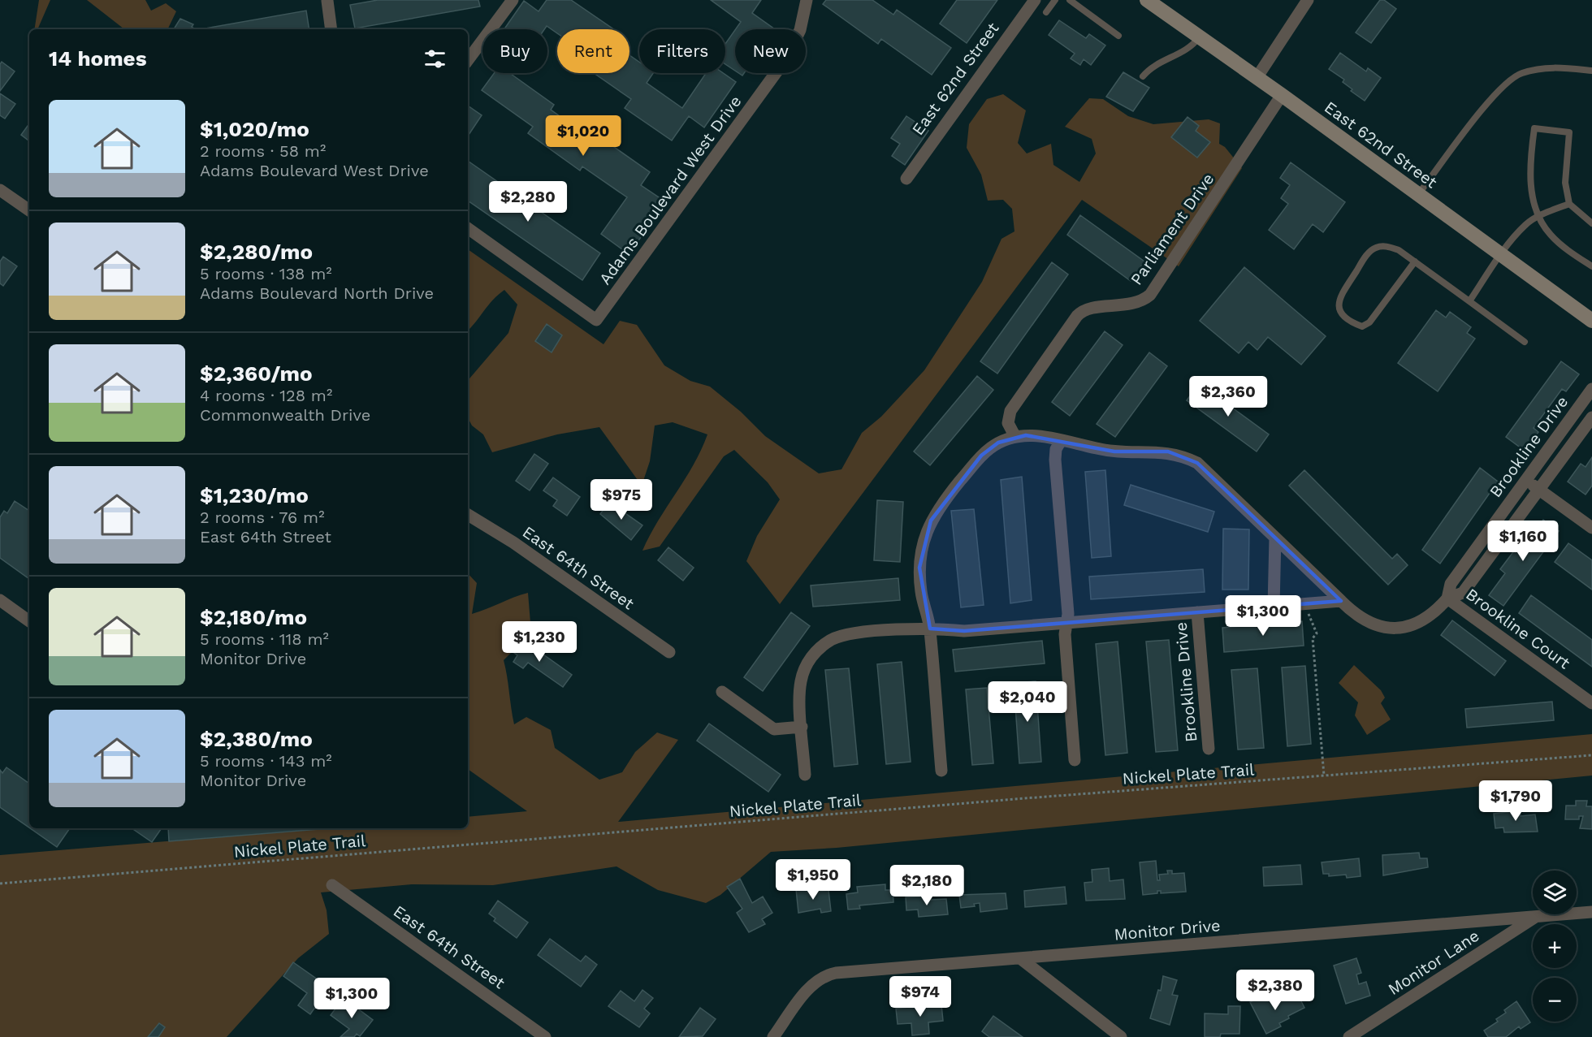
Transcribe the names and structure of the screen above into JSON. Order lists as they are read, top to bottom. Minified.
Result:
{"streets":{"street":["East 62nd Street","Adams Boulevard West Drive","Parliament Drive","Brookline Drive","East 64th Street","Brookline Court","Monitor Drive","Monitor Lane"],"path":["Nickel Plate Trail"]},"crossings":[["East 62nd Street","Parliament Drive"],["Brookline Drive","Brookline Court"],["Monitor Drive","Monitor Lane"]],"page":{"chip":["Buy","Rent","Filters","New"],"heading":"14 homes","list":[{"name":"$1,020/mo","note":"2 rooms · 58 m² · Adams Boulevard West Drive"},{"name":"$2,280/mo","note":"5 rooms · 138 m² · Adams Boulevard North Drive"},{"name":"$2,360/mo","note":"4 rooms · 128 m² · Commonwealth Drive"},{"name":"$1,230/mo","note":"2 rooms · 76 m² · East 64th Street"},{"name":"$2,180/mo","note":"5 rooms · 118 m² · Monitor Drive"},{"name":"$2,380/mo","note":"5 rooms · 143 m² · Monitor Drive"}],"price":["$1,020","$2,280","$2,360","$975","$1,160","$1,300","$1,230","$2,040","$1,790","$1,950","$2,180","$2,380","$974","$1,300"],"map_buttons":["+","−"]}}
